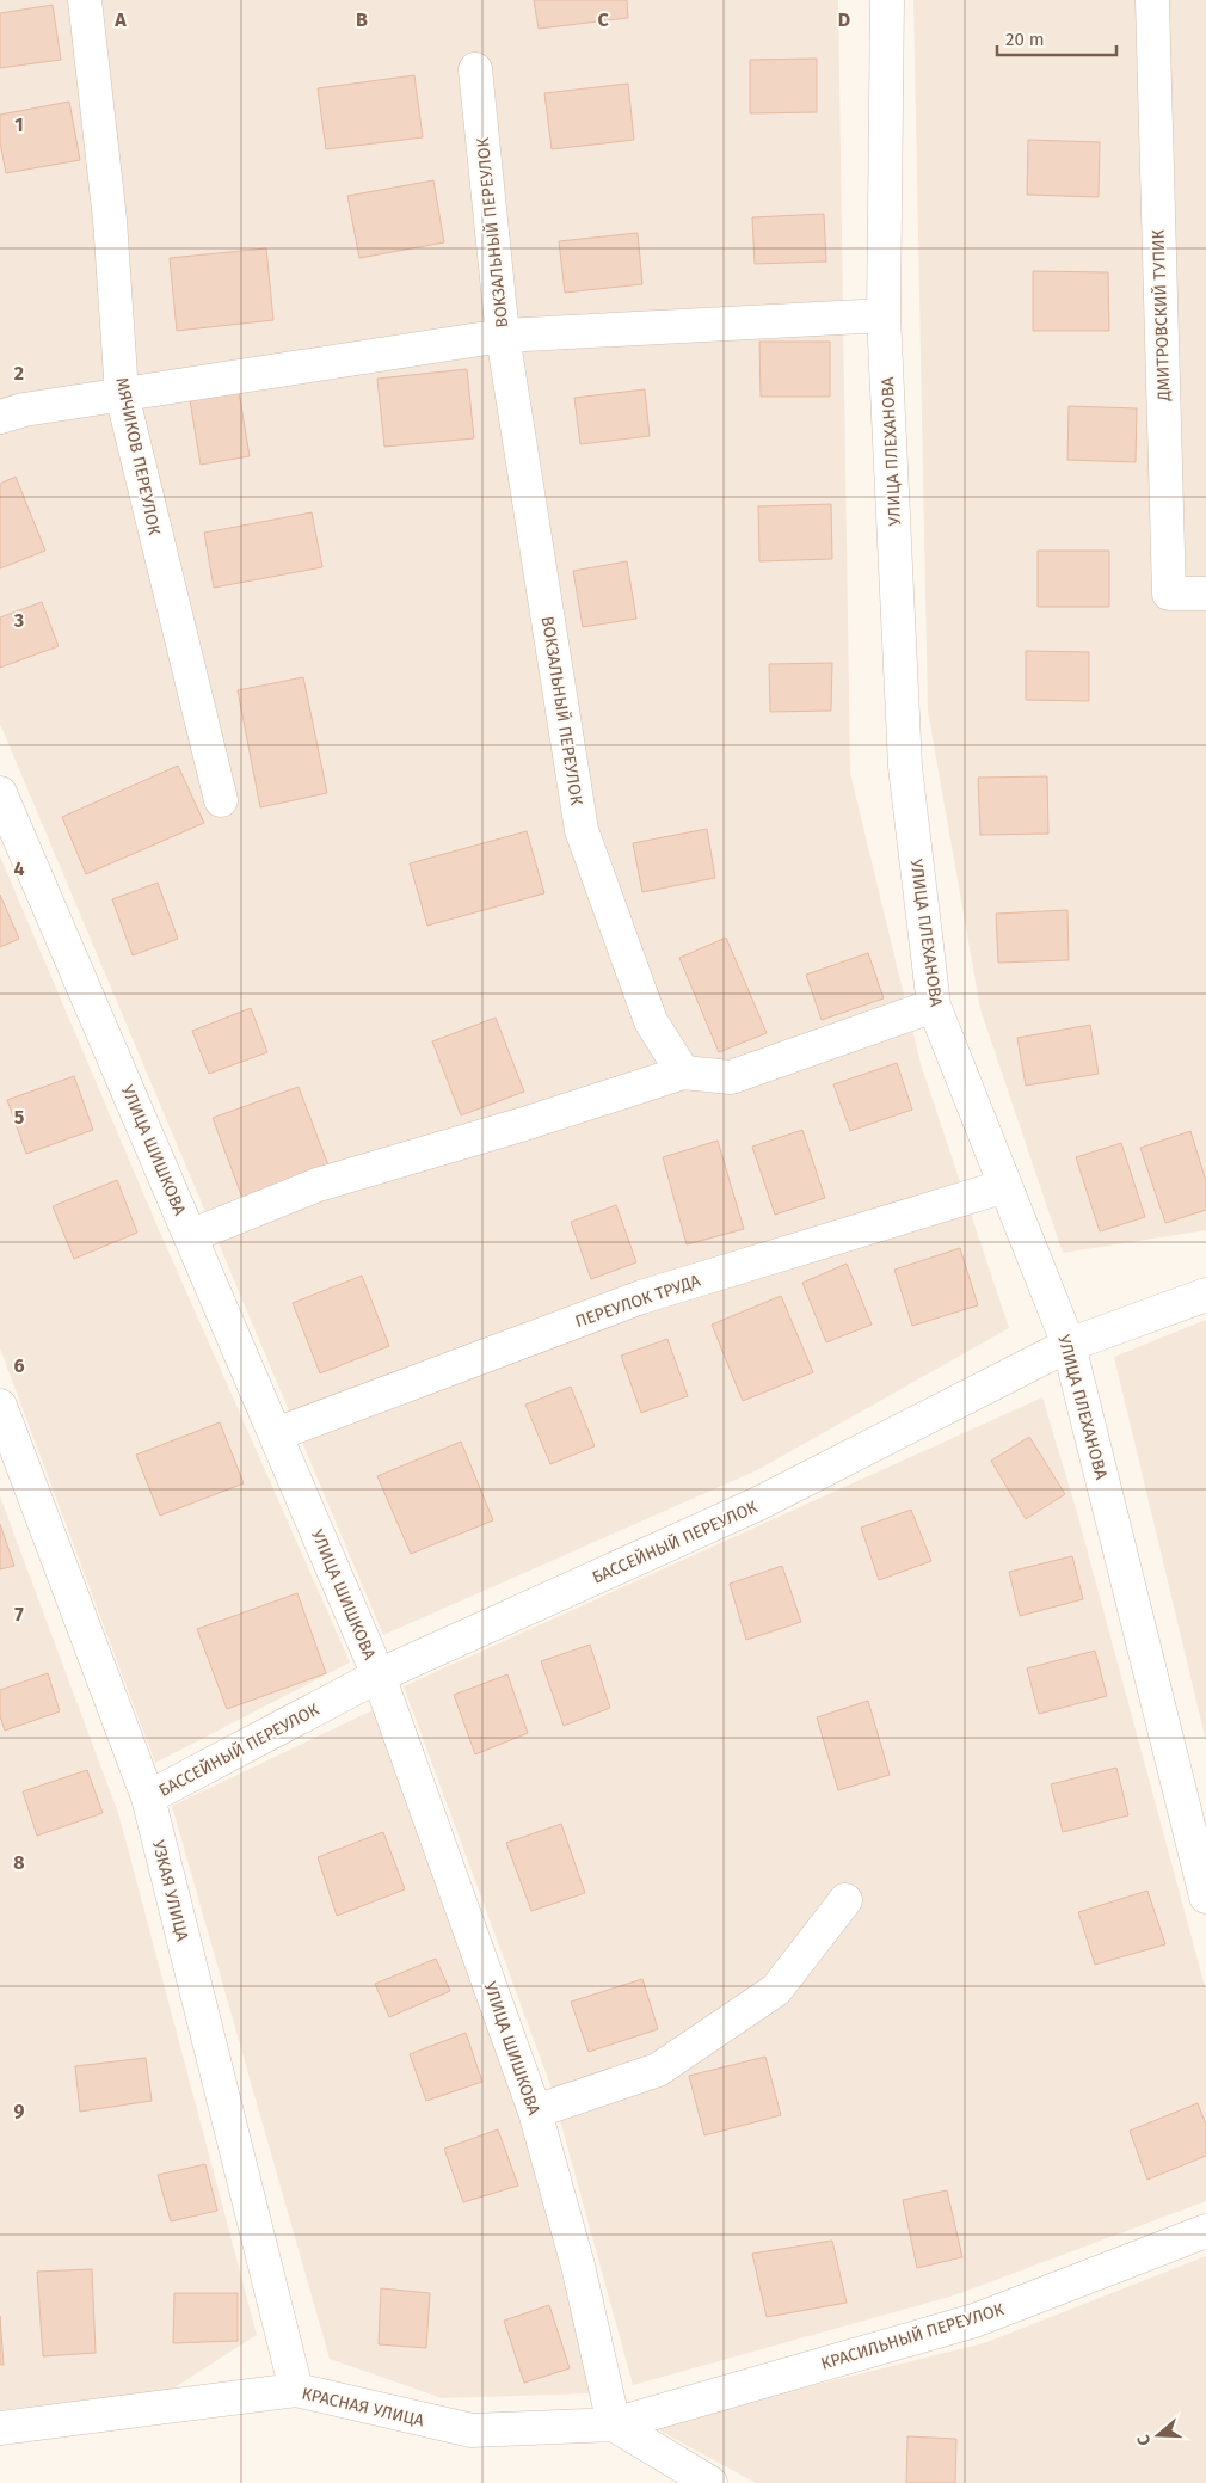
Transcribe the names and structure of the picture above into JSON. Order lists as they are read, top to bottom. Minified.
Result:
{"streets":{"street":["ВОКЗАЛЬНЫЙ ПЕРЕУЛОК","ДМИТРОВСКИЙ ТУПИК","УЛИЦА ПЛЕХАНОВА","МЯЧИКОВ ПЕРЕУЛОК","УЛИЦА ШИШКОВА","ПЕРЕУЛОК ТРУДА","БАССЕЙНЫЙ ПЕРЕУЛОК","УЗКАЯ УЛИЦА","КРАСИЛЬНЫЙ ПЕРЕУЛОК","КРАСНАЯ УЛИЦА"]},"crossings":[["УЛИЦА ПЛЕХАНОВА","ПЕРЕУЛОК ТРУДА"],["УЛИЦА ПЛЕХАНОВА","БАССЕЙНЫЙ ПЕРЕУЛОК"],["УЛИЦА ШИШКОВА","ПЕРЕУЛОК ТРУДА"],["УЛИЦА ШИШКОВА","БАССЕЙНЫЙ ПЕРЕУЛОК"],["УЛИЦА ШИШКОВА","КРАСИЛЬНЫЙ ПЕРЕУЛОК"],["УЛИЦА ШИШКОВА","КРАСНАЯ УЛИЦА"],["БАССЕЙНЫЙ ПЕРЕУЛОК","УЗКАЯ УЛИЦА"],["УЗКАЯ УЛИЦА","КРАСНАЯ УЛИЦА"],["КРАСИЛЬНЫЙ ПЕРЕУЛОК","КРАСНАЯ УЛИЦА"]],"scale_bar":"20 m","north":"left","grid":{"columns":["A","B","C","D"],"rows":["1","2","3","4","5","6","7","8","9"]}}
